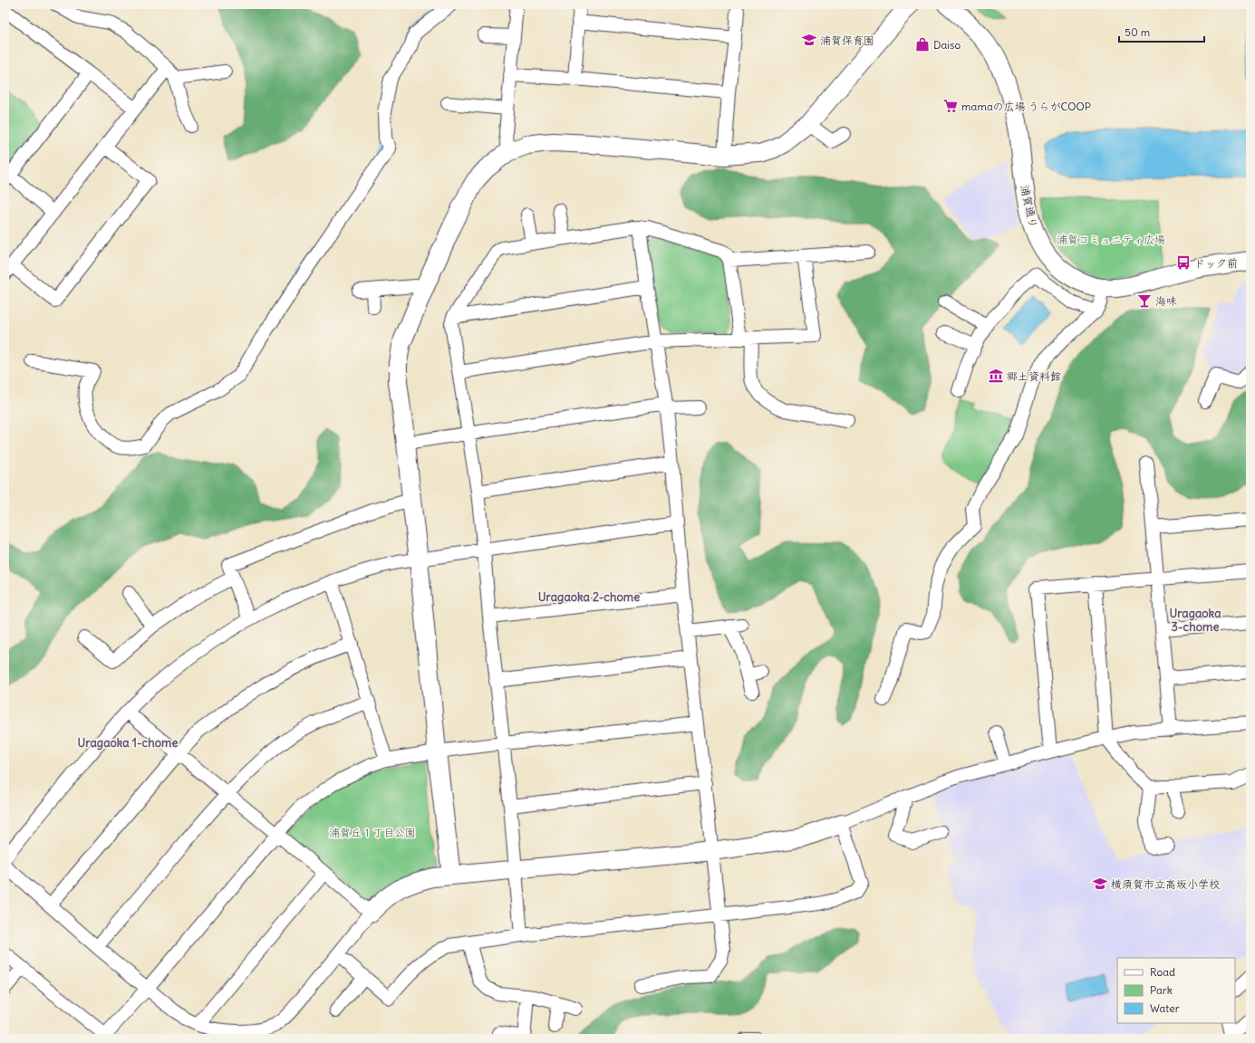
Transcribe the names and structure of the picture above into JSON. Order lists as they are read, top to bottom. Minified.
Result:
{"streets":{"street":["浦賀通り"]},"districts":["Uragaoka 2-chome","Uragaoka 3-chome","Uragaoka 1-chome"],"parks":["浦賀コミュニティ広場","浦賀丘１丁目公園"],"places":{"school or university":["浦賀保育園","横須賀市立高坂小学校"],"shop":["Daiso"],"supermarket":["mamaの広場 うらがCOOP"],"bus stop":["ドック前"],"bar":["海味"],"museum":["郷土資料館"]},"legend":["Road","Park","Water"],"scale_bar":"50 m"}
